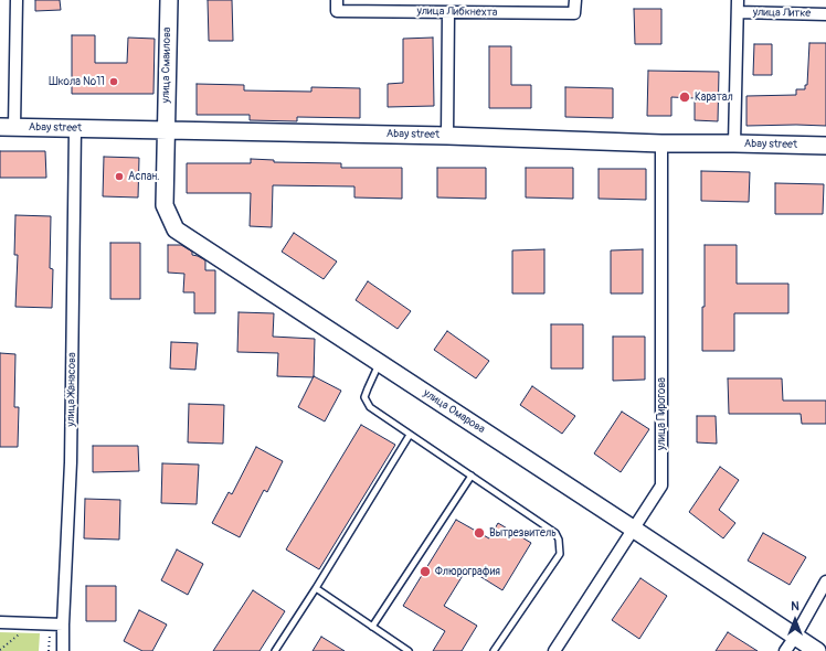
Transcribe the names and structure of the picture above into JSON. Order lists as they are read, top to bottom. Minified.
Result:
{"streets":{"street":["улица Либкнехта","улица Литке","улица Смаилова","Abay street","улица Жанасова","улица Омарова","улица Пирогова"]},"crossings":[["улица Смаилова","Abay street"],["улица Смаилова","улица Омарова"],["Abay street","улица Жанасова"],["Abay street","улица Омарова"],["Abay street","улица Пирогова"],["улица Омарова","улица Пирогова"]],"places":["Школа №11","Каратал","Аспан.","Вытрезвитель","Флюрография"],"north":"top"}
